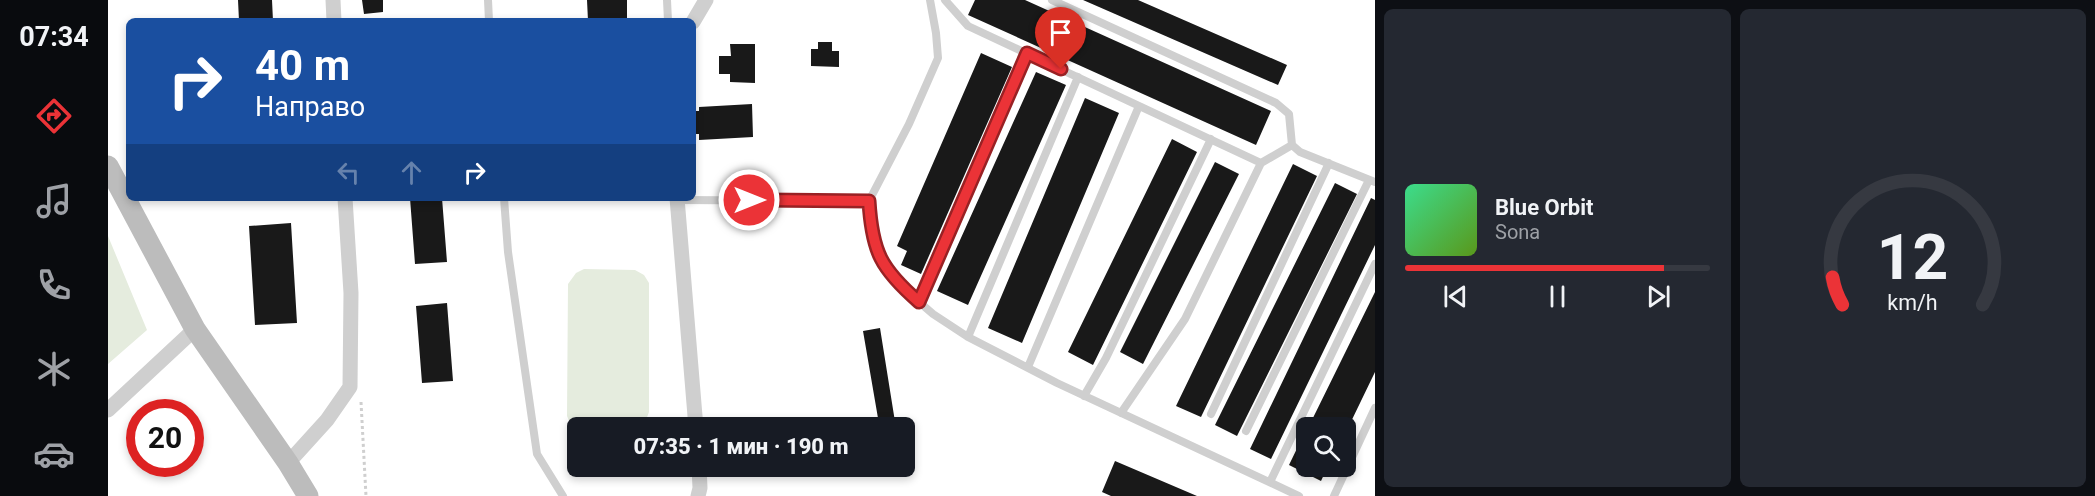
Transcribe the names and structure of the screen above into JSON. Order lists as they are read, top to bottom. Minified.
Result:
{"page":{"tabs":"07:34","turn":["40 m","Направо"],"song":["Blue Orbit","Sona"],"limit":"20","trip":"07:35 · 1 мин · 190 m","gauge":["12","km/h"]}}
